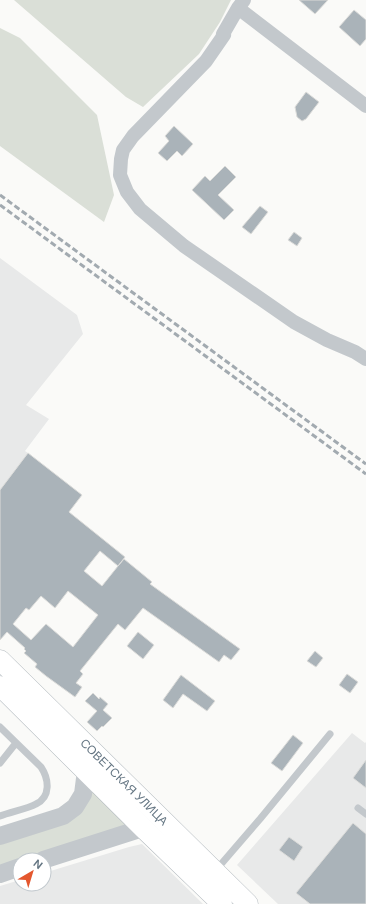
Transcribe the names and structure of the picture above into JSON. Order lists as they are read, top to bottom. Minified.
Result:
{"streets":{"main road":["СОВЕТСКАЯ УЛИЦА"]},"north":"top right"}
